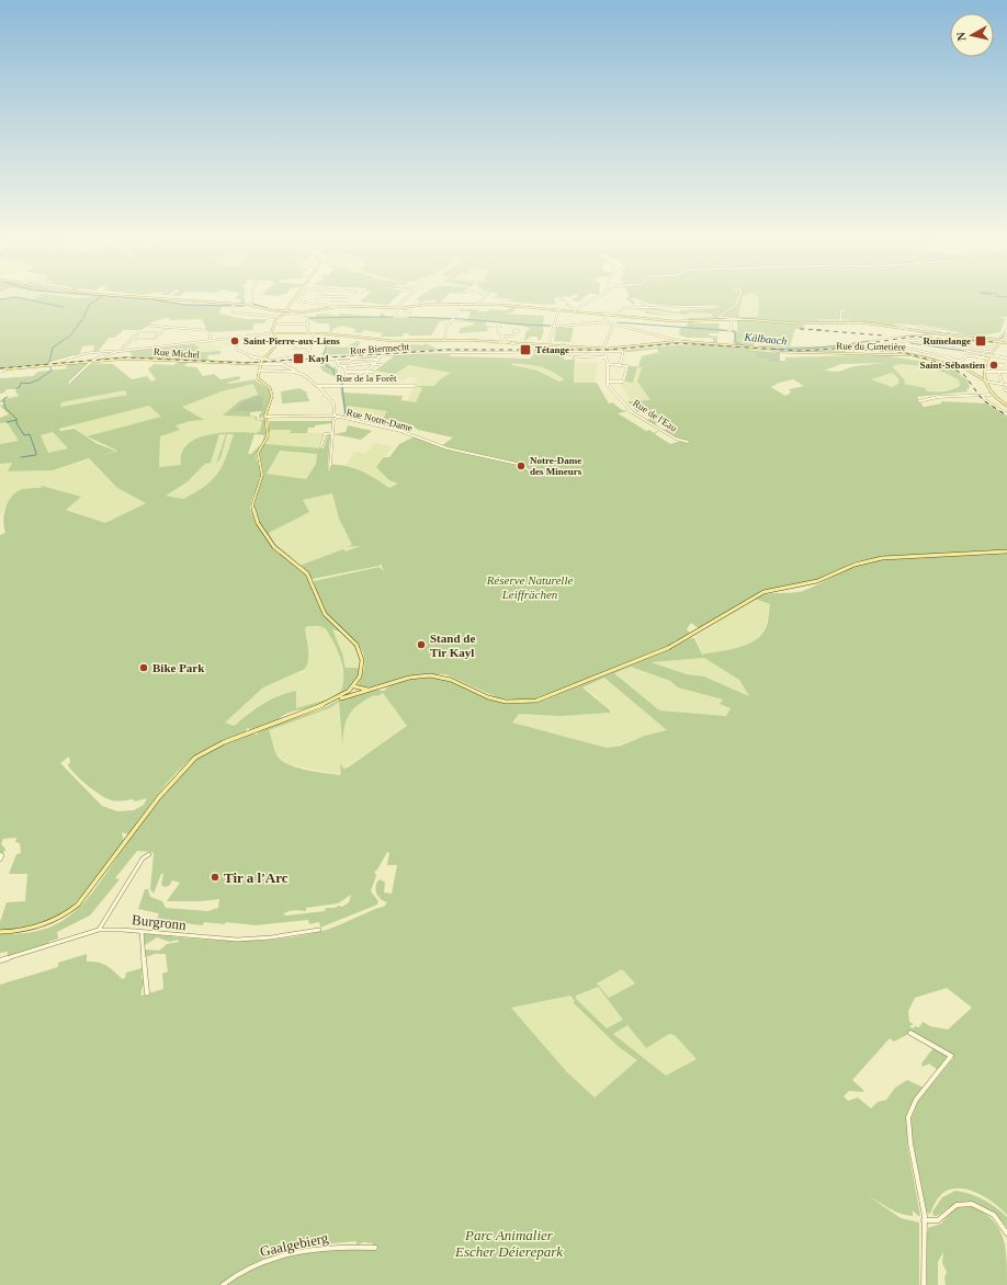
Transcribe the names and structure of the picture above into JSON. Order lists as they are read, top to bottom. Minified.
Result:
{"streets":{"main road":["Rue du Cimetière","Rue Michel"],"street":["Rue Biermecht","Rue de la Forêt","Rue de l'Eau","Rue Notre-Dame","Burgronn","Gaalgebierg"]},"crossings":[["Rue de la Forêt","Rue Notre-Dame"]],"water":["Kälbaach"],"parks":["Réserve Naturelle Leiffrächen","Parc Animalier Escher Déierepark"],"places":{"other":["Saint-Pierre-aux-Liens","Saint-Sébastien","Notre-Dame des Mineurs","Stand de Tir Kayl","Bike Park","Tir a l'Arc"],"transit":["Rumelange","Tétange","Kayl"]},"north":"left"}
